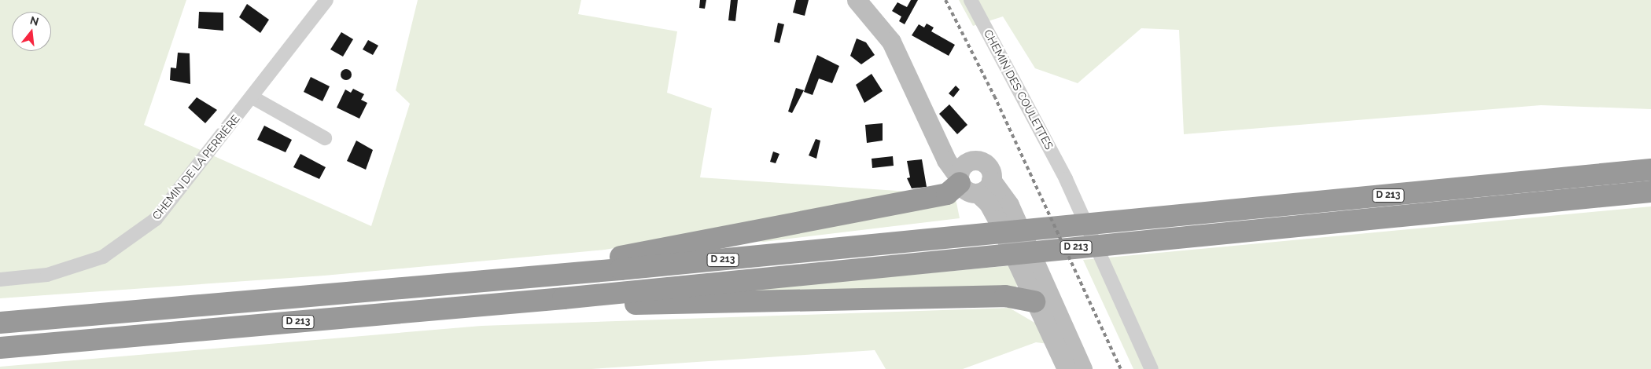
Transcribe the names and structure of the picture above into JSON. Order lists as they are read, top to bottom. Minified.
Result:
{"streets":{"highway":["D 213"],"street":["CHEMIN DES COULETTES","CHEMIN DE LA PERRIÈRE"]},"north":"top"}
